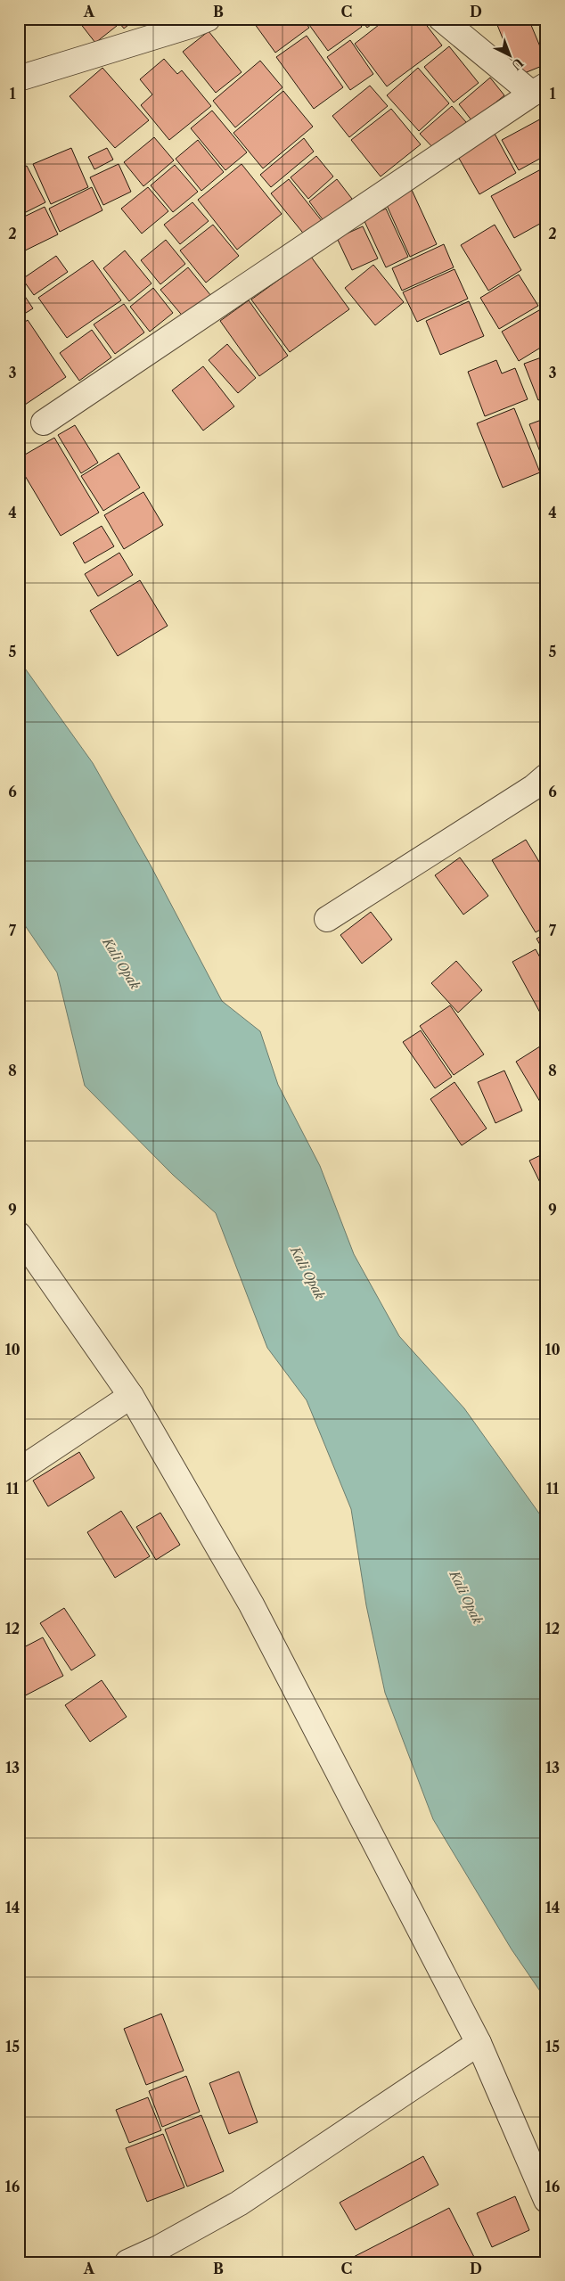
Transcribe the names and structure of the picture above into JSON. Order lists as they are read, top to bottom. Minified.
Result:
{"water":["Kali Opak"],"north":"bottom right","grid":{"columns":["A","B","C","D"],"rows":["1","2","3","4","5","6","7","8","9","10","11","12","13","14","15","16"]}}
